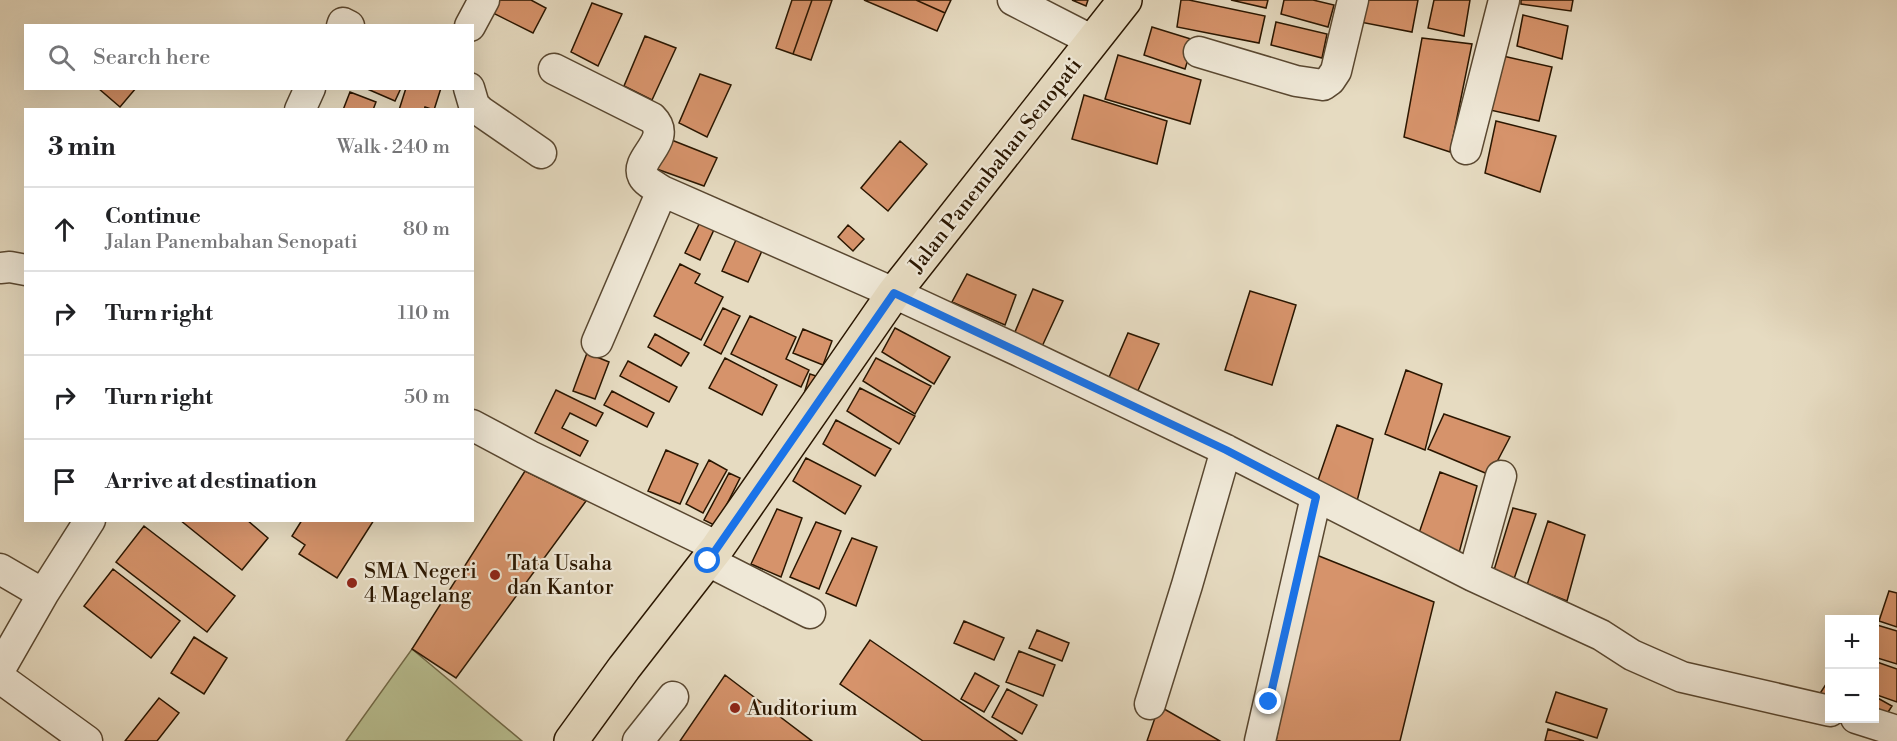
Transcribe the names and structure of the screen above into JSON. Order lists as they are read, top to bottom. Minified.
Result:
{"streets":{"main road":["Jalan Panembahan Senopati"]},"places":["Tata Usaha dan Kantor","SMA Negeri 4 Magelang","Auditorium"],"page":{"search":"Search here","heading":["3 min","Walk · 240 m"],"list":[["Continue","Jalan Panembahan Senopati","80 m"],["Turn right","110 m"],["Turn right","50 m"],"Arrive at destination"],"map_buttons":["+","−"]}}
